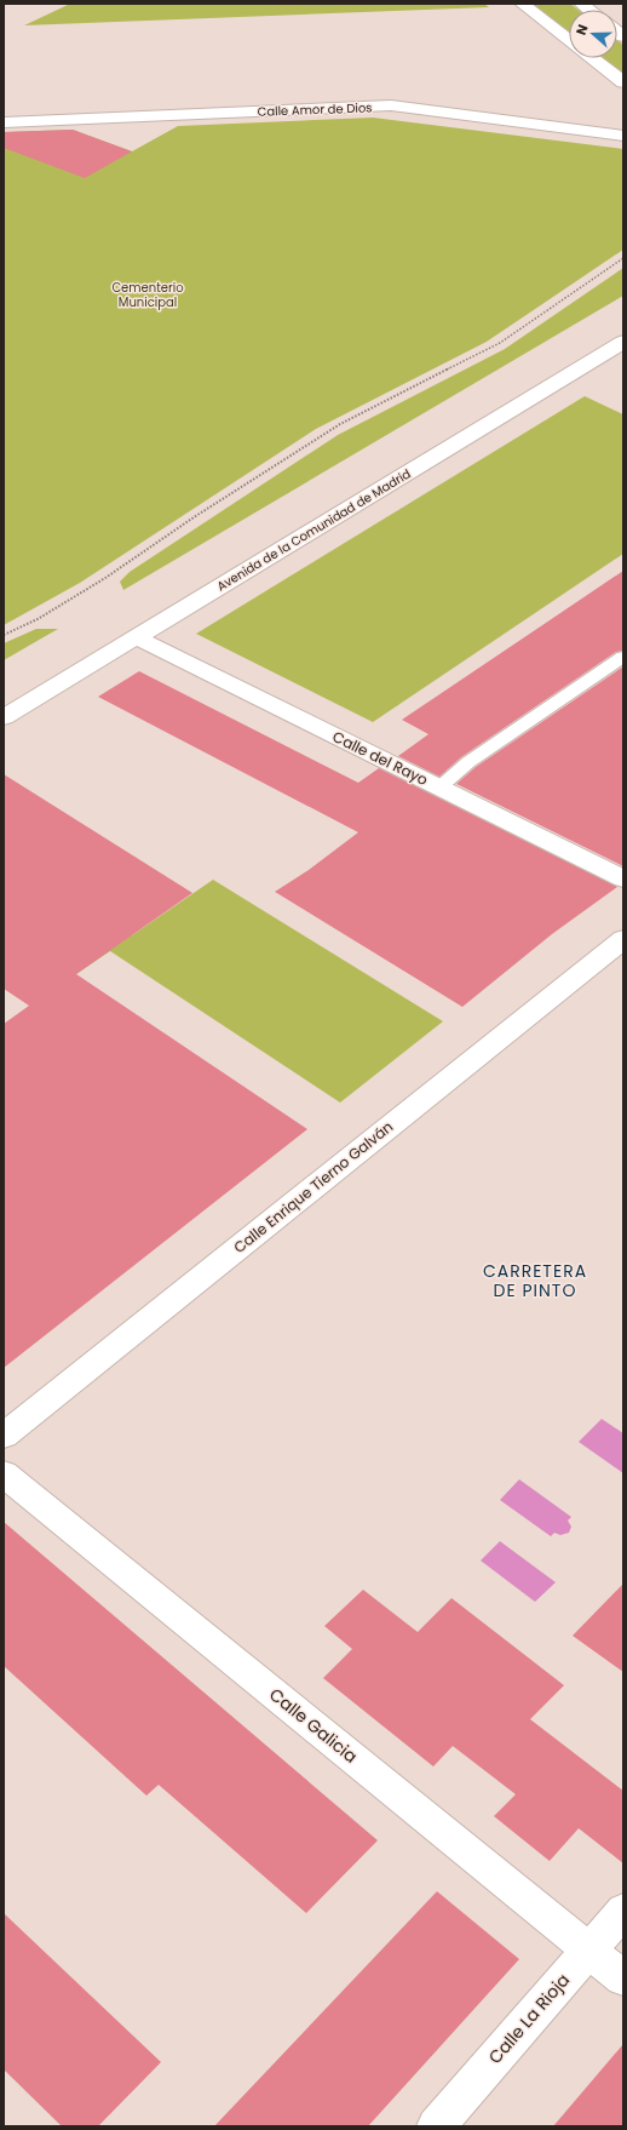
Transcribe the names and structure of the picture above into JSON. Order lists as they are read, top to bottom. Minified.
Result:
{"streets":{"street":["Calle Amor de Dios","Avenida de la Comunidad de Madrid","Calle del Rayo","Calle Enrique Tierno Galván","Calle Galicia","Calle La Rioja"]},"crossings":[["Avenida de la Comunidad de Madrid","Calle del Rayo"],["Calle Galicia","Calle La Rioja"]],"districts":["CARRETERA DE PINTO"],"parks":["Cementerio Municipal"],"north":"left"}
